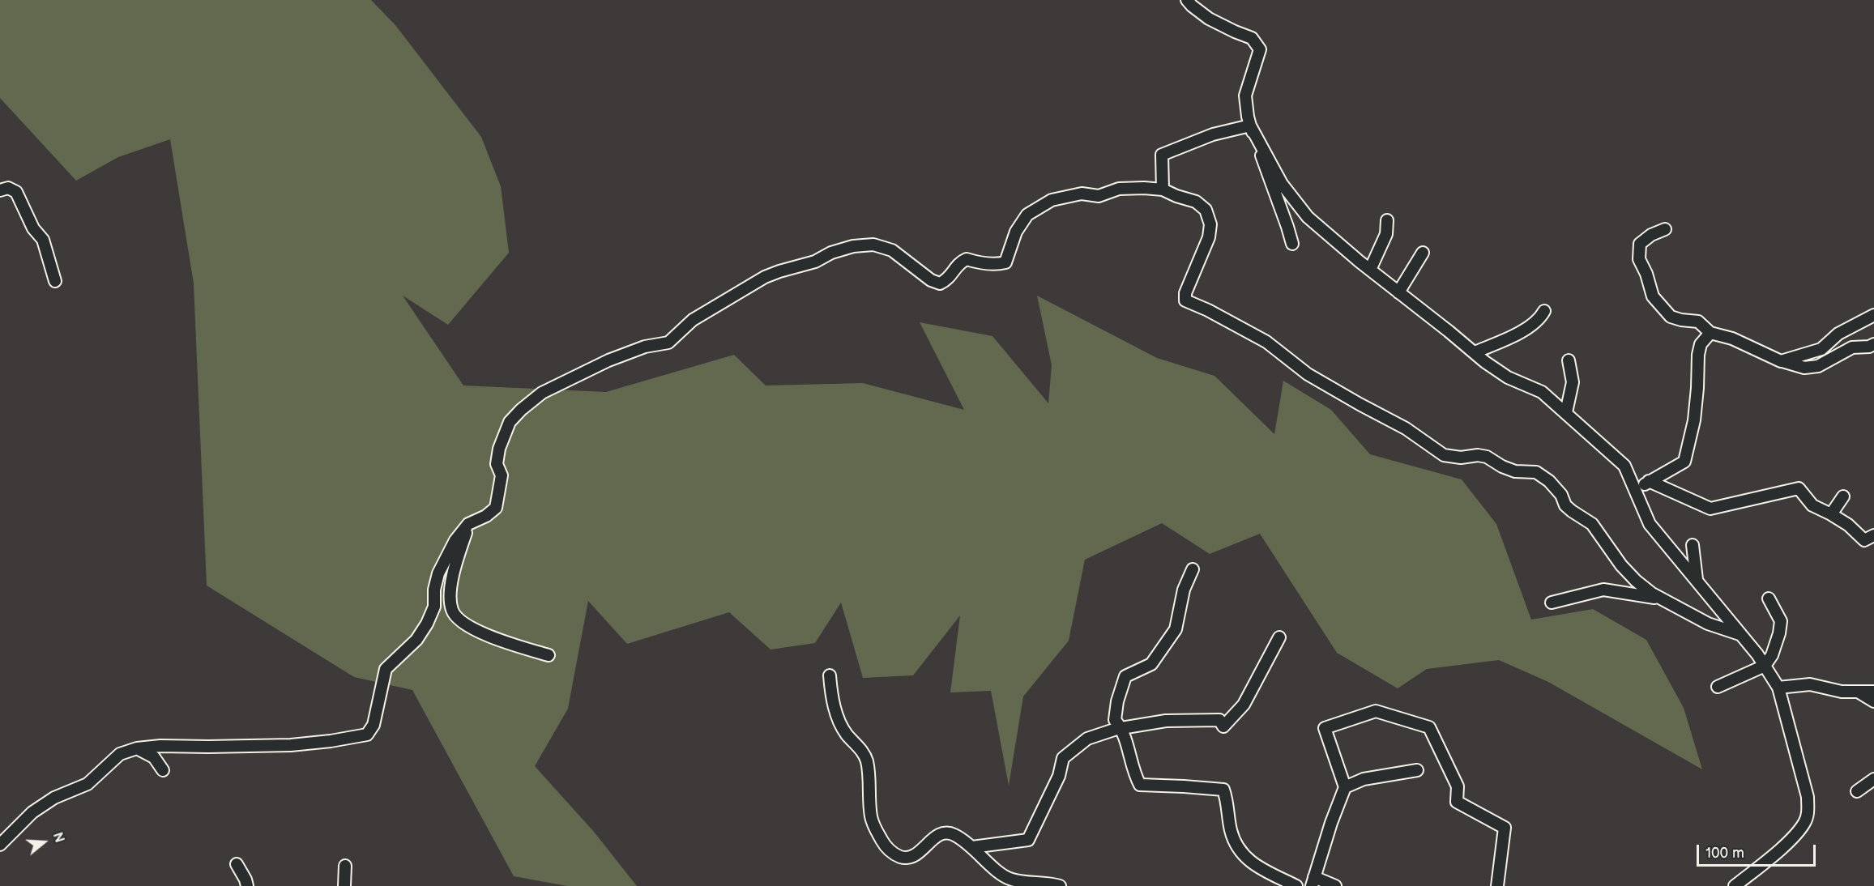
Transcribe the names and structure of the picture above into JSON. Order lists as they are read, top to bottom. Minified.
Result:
{"scale_bar":"100 m","north":"right"}
